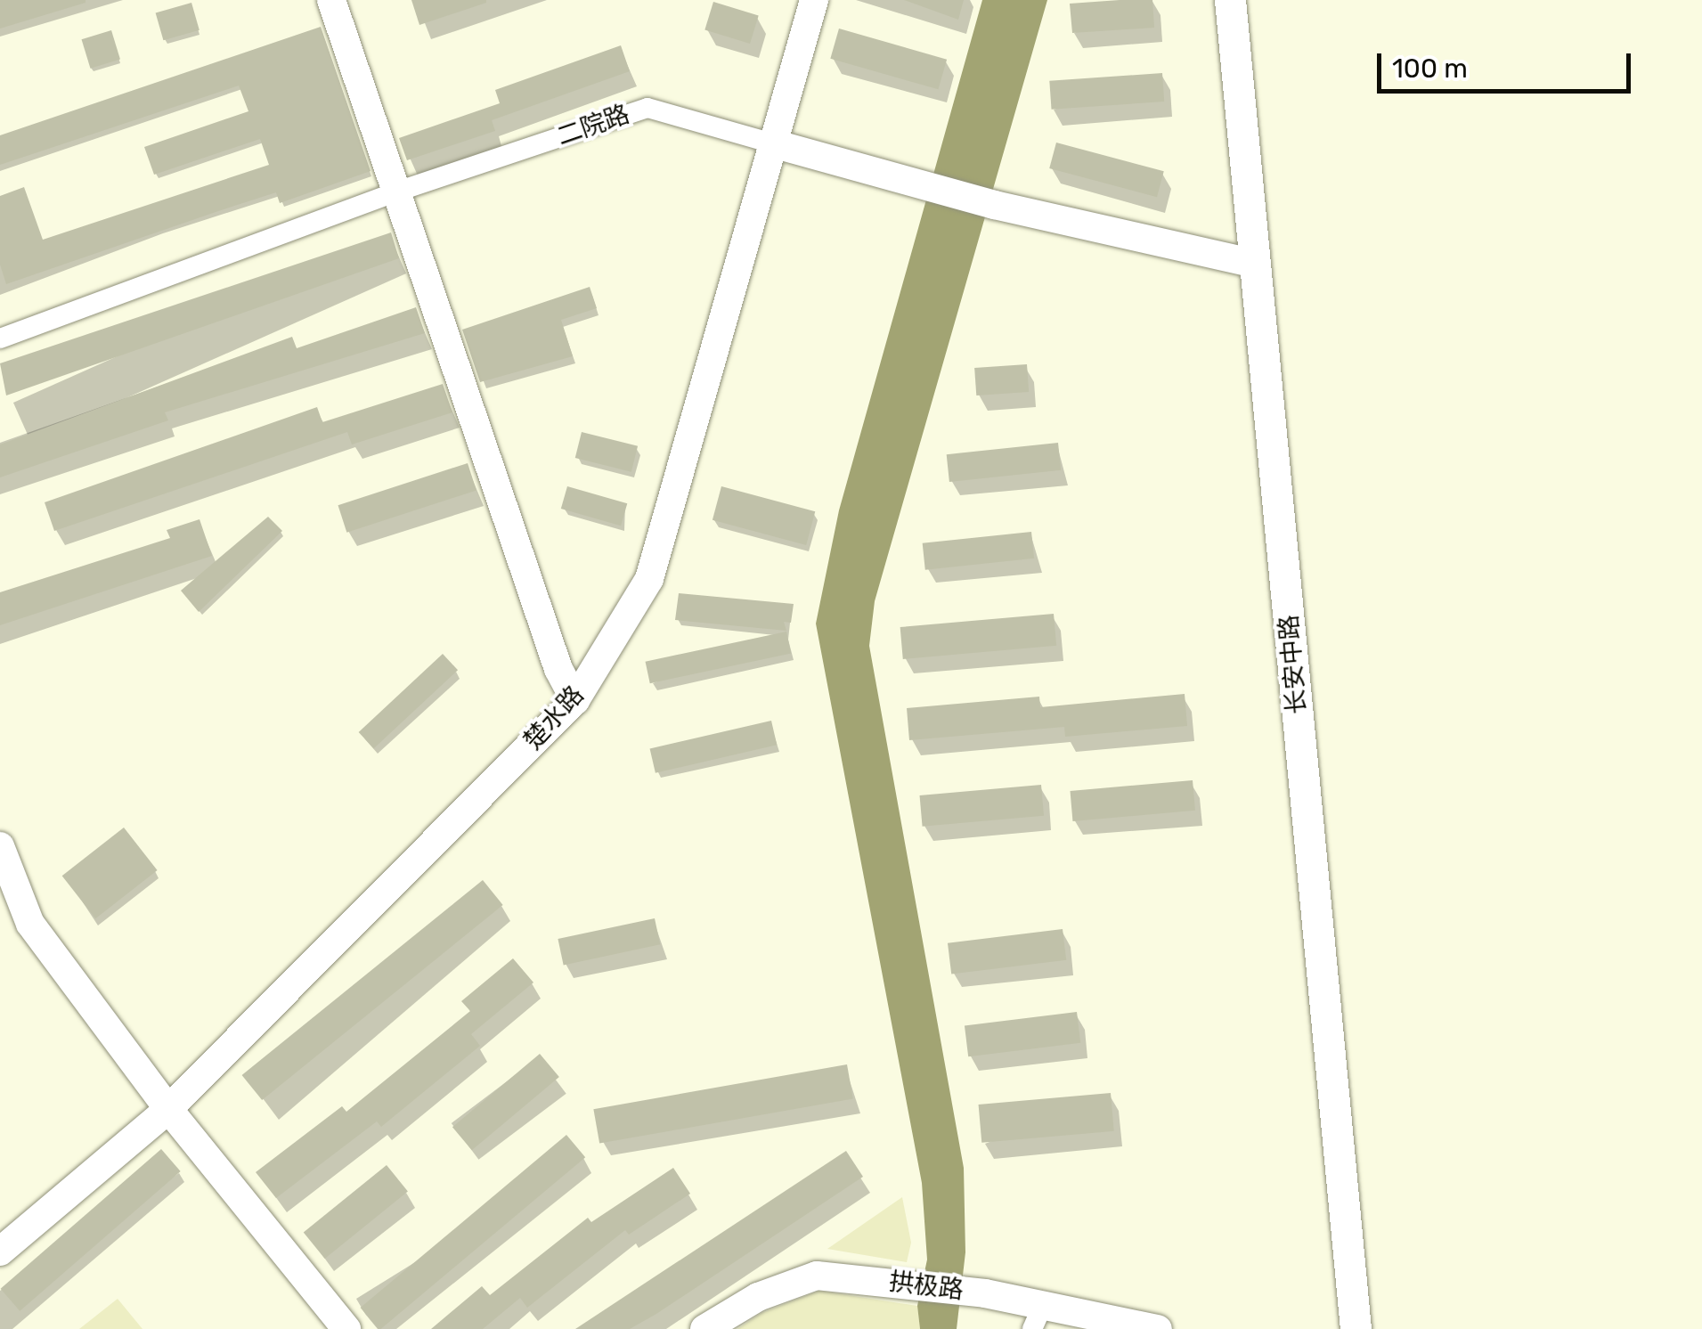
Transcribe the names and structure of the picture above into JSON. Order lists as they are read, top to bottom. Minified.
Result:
{"streets":{"main road":["长安中路"],"street":["二院路","楚水路","拱极路"]},"crossings":[["二院路","长安中路"],["二院路","楚水路"]],"scale_bar":"100 m"}
